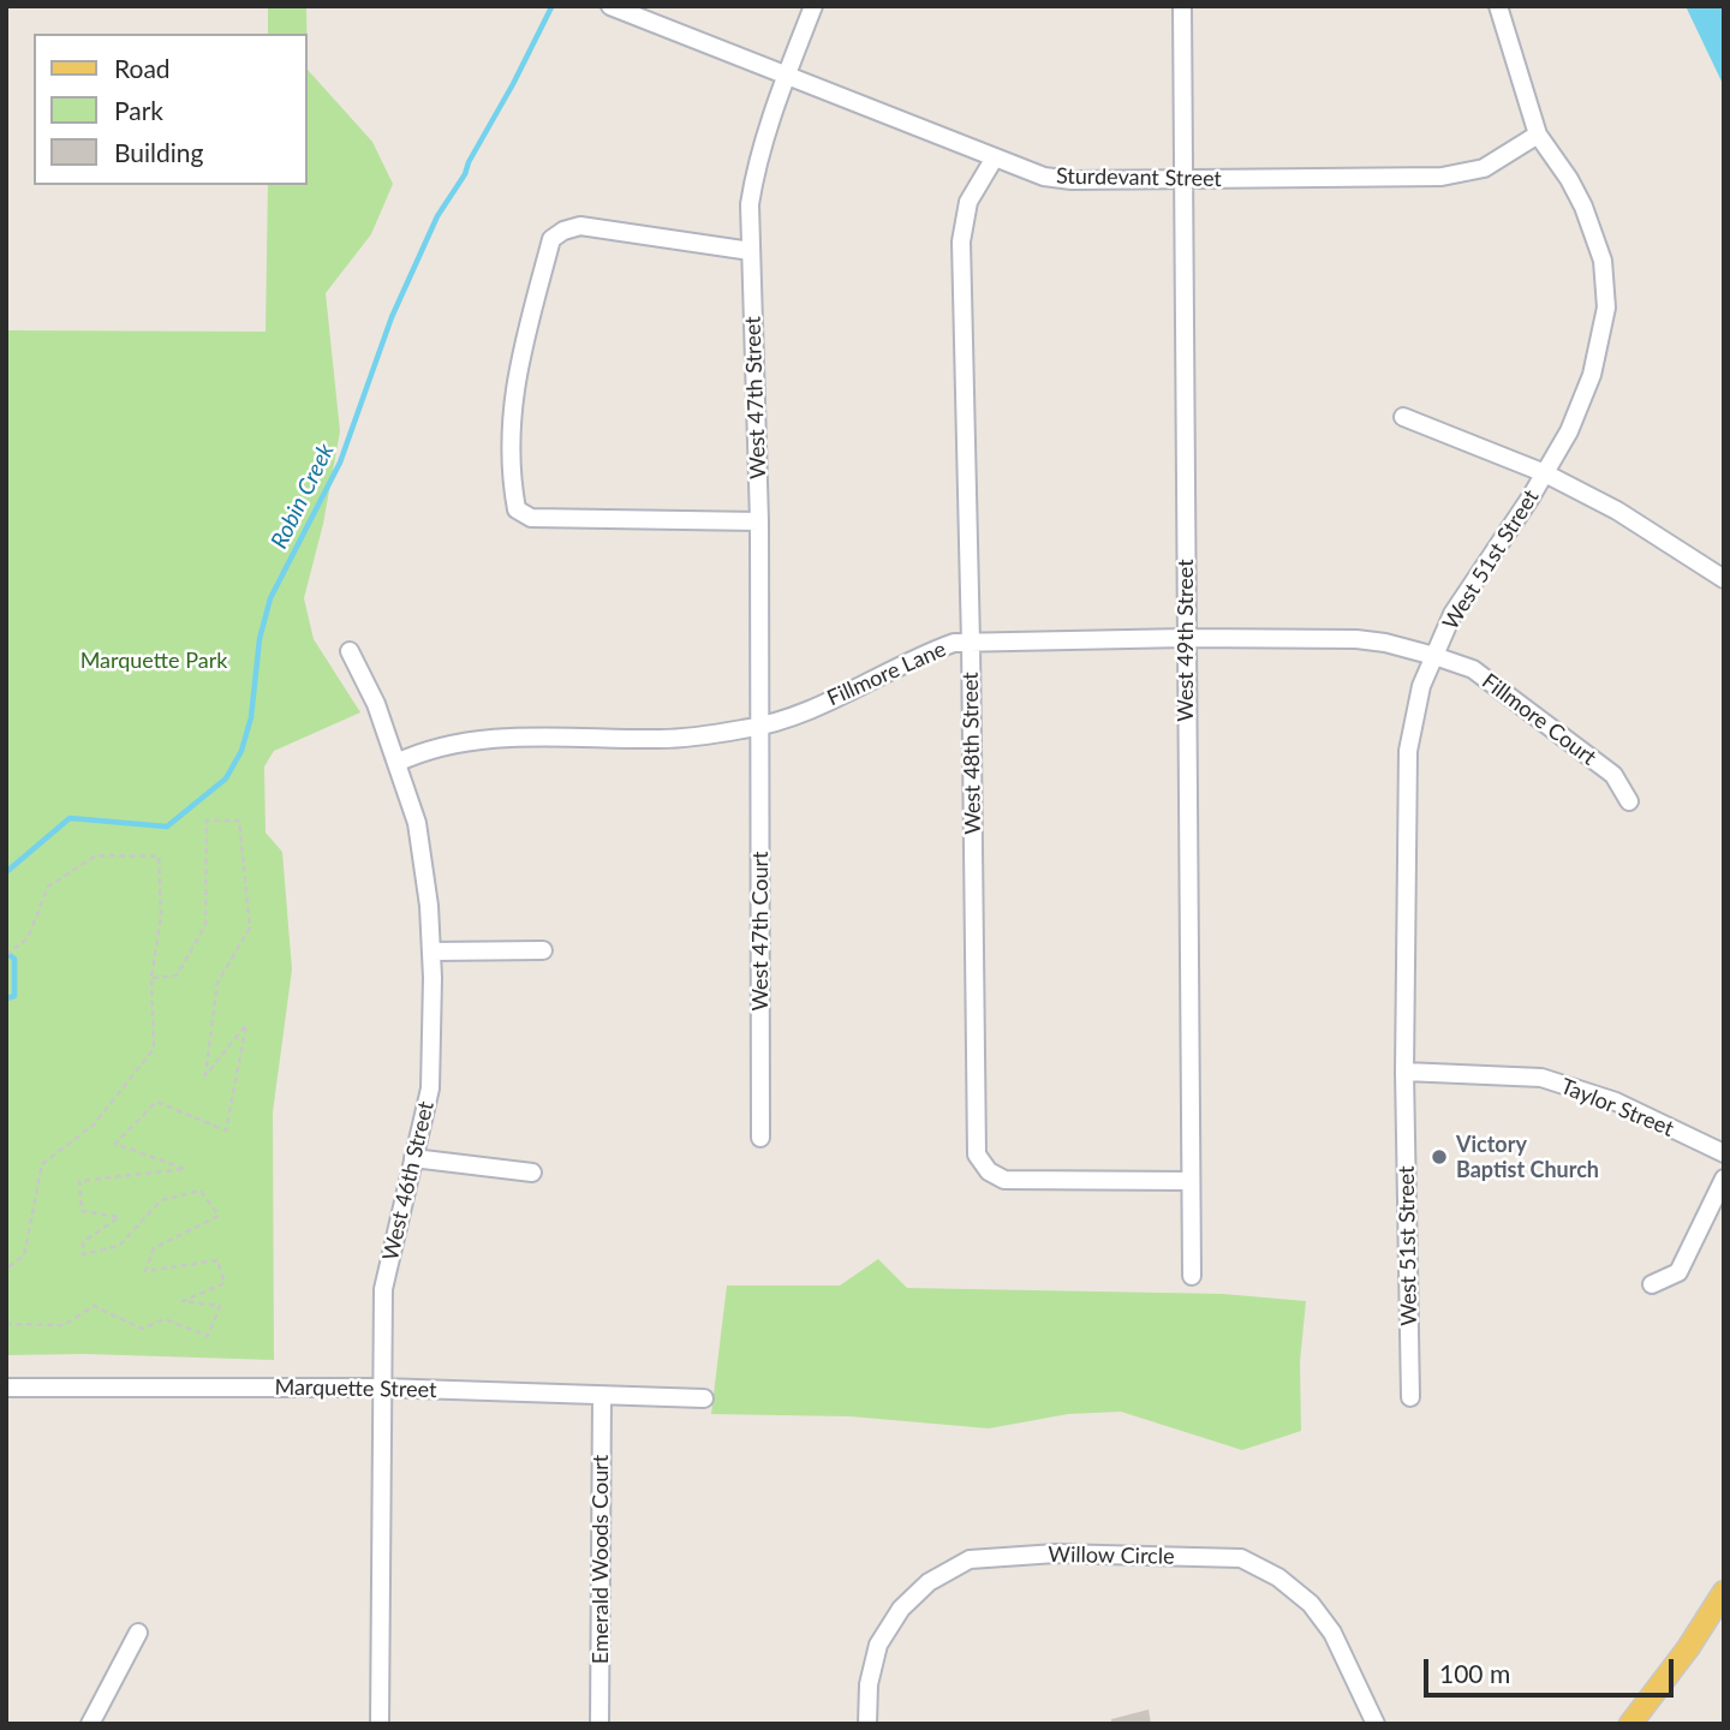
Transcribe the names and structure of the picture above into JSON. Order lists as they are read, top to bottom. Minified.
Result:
{"streets":{"street":["Sturdevant Street","West 47th Street","West 51st Street","West 49th Street","Fillmore Lane","Fillmore Court","West 48th Street","West 47th Court","Taylor Street","West 46th Street","Marquette Street","Willow Circle","Emerald Woods Court"]},"crossings":[["Sturdevant Street","West 47th Street"],["Sturdevant Street","West 51st Street"],["Sturdevant Street","West 49th Street"],["Sturdevant Street","West 48th Street"],["West 47th Street","Fillmore Lane"],["West 47th Street","West 47th Court"],["West 51st Street","Fillmore Lane"],["West 51st Street","Fillmore Court"],["West 51st Street","Taylor Street"],["West 49th Street","Fillmore Lane"],["West 49th Street","West 48th Street"],["Fillmore Lane","Fillmore Court"],["Fillmore Lane","West 48th Street"],["Fillmore Lane","West 47th Court"],["Fillmore Lane","West 46th Street"],["West 46th Street","Marquette Street"],["Marquette Street","Emerald Woods Court"]],"water":["Robin Creek"],"parks":["Marquette Park"],"places":["Victory Baptist Church"],"legend":["Road","Park","Building"],"scale_bar":"100 m"}
